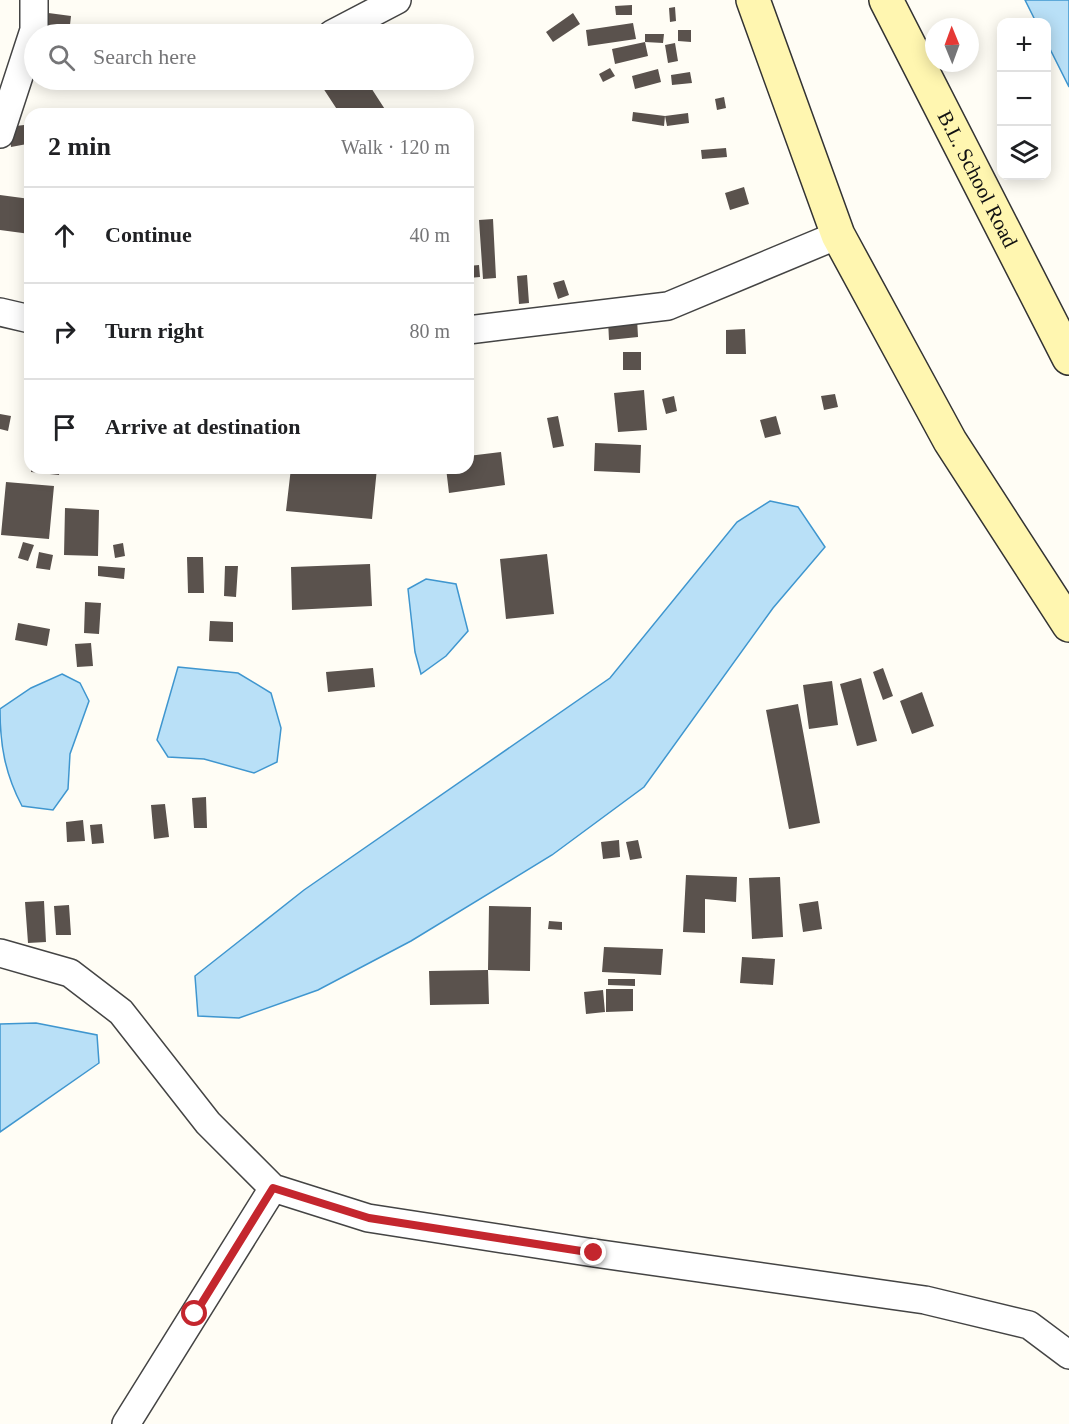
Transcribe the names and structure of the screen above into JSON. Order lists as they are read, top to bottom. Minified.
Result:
{"streets":{"street":["B.L. School Road"]},"north":"top","page":{"map_buttons":["+","−"],"search":"Search here","heading":["2 min","Walk · 120 m"],"list":[["Continue","40 m"],["Turn right","80 m"],"Arrive at destination"]}}
